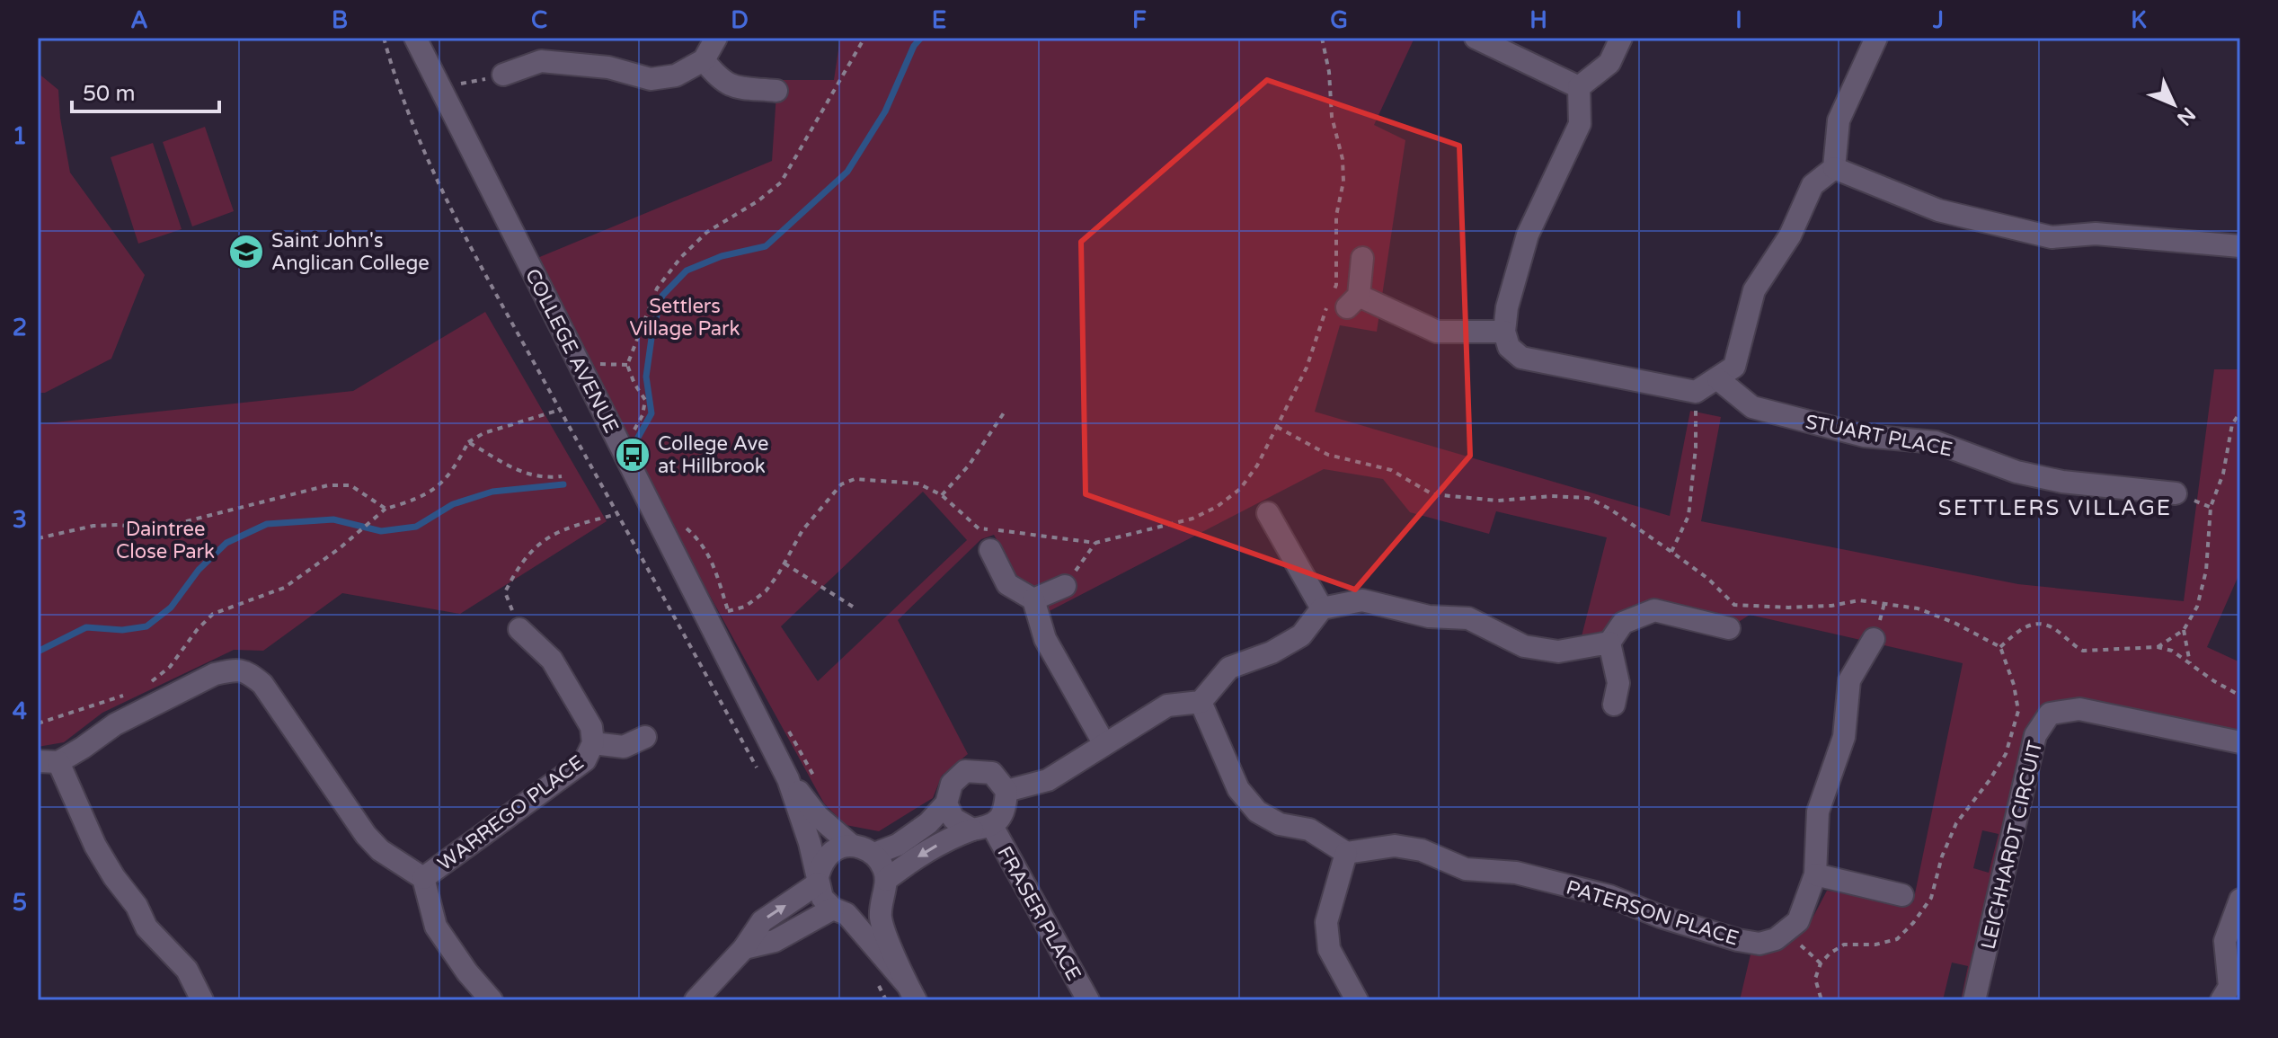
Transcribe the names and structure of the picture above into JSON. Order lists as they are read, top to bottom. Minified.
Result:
{"streets":{"street":["COLLEGE AVENUE","STUART PLACE","WARREGO PLACE","LEICHHARDT CIRCUIT","PATERSON PLACE","FRASER PLACE"]},"districts":["SETTLERS VILLAGE"],"parks":["Settlers Village Park","Daintree Close Park"],"places":{"school or university":["Saint John's Anglican College"],"bus stop":["College Ave at Hillbrook"]},"scale_bar":"50 m","north":"bottom right","grid":{"columns":["A","B","C","D","E","F","G","H","I","J","K"],"rows":["1","2","3","4","5"]}}
